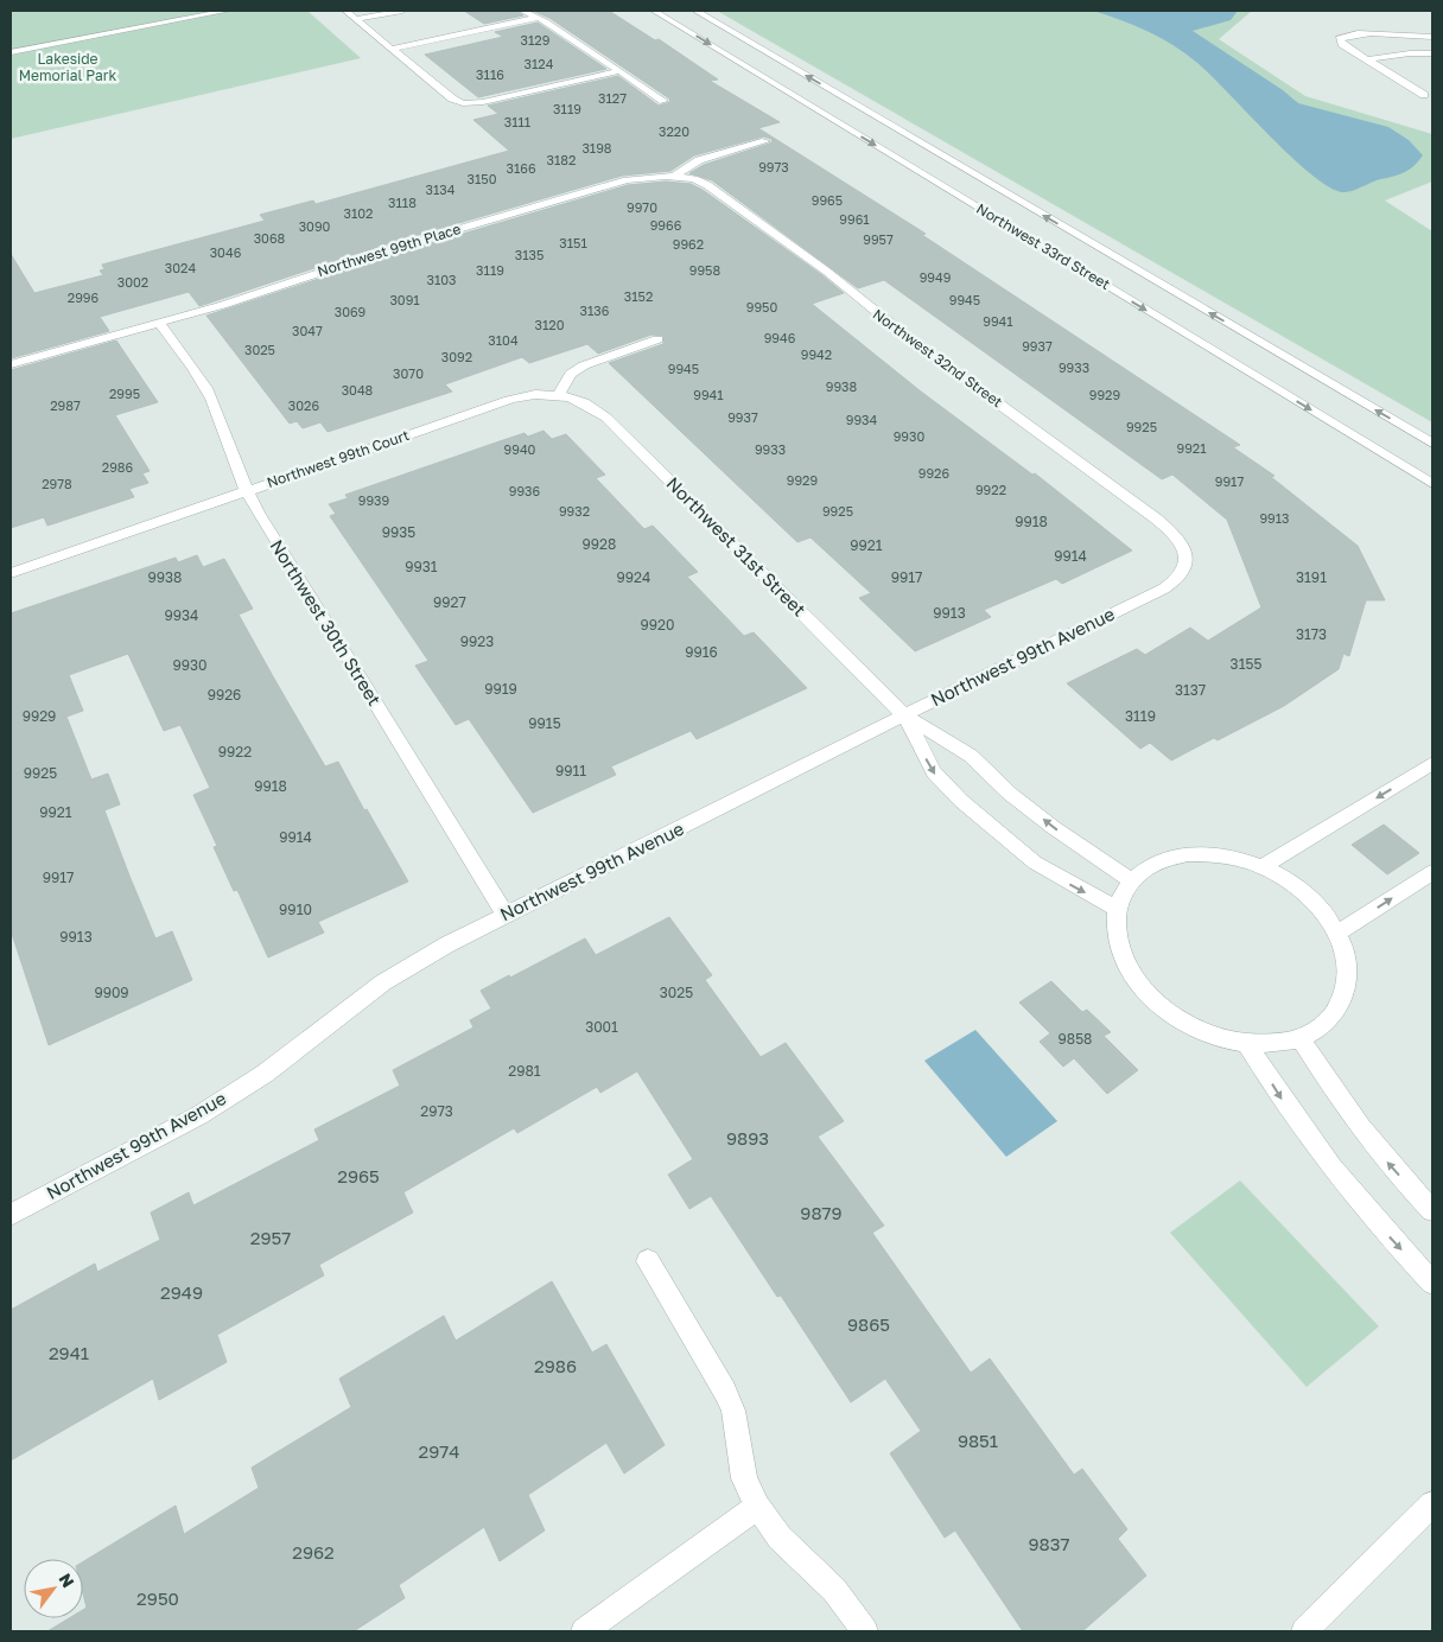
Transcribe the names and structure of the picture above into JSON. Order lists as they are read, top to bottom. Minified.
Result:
{"streets":{"street":["Northwest 33rd Street","Northwest 99th Place","Northwest 32nd Street","Northwest 99th Court","Northwest 31st Street","Northwest 30th Street","Northwest 99th Avenue"]},"crossings":[["Northwest 99th Place","Northwest 32nd Street"],["Northwest 99th Place","Northwest 30th Street"],["Northwest 32nd Street","Northwest 99th Avenue"],["Northwest 99th Court","Northwest 31st Street"],["Northwest 99th Court","Northwest 30th Street"],["Northwest 31st Street","Northwest 99th Avenue"],["Northwest 30th Street","Northwest 99th Avenue"]],"parks":["Lakeside Memorial Park"],"house_numbers":["3129","3124","3116","3127","3119","3111","3220","3198","3182","9973","3166","3150","3134","9965","3118","9970","3102","9961","9966","3090","3068","9957","3151","9962","3046","3135","3024","3119","9958","9949","3103","3002","3152","2996","3091","9945","9950","3136","3069","9941","3120","3047","9946","3104","9937","3025","9942","3092","9933","9945","3070","9938","3048","2995","9941","9929","2987","3026","9937","9934","9925","9930","9921","9940","9933","2986","9926","9929","9917","2978","9922","9936","9939","9932","9925","9913","9918","9935","9928","9921","9914","9931","9938","9924","9917","3191","9927","9913","9934","9920","3173","9923","9916","3155","9930","9919","3137","9926","9929","3119","9915","9922","9911","9925","9918","9921","9914","9917","9910","9913","9909","3025","3001","9858","2981","2973","9893","2965","9879","2957","2949","9865","2941","2986","9851","2974","9837","2962","2950"],"north":"top right"}
